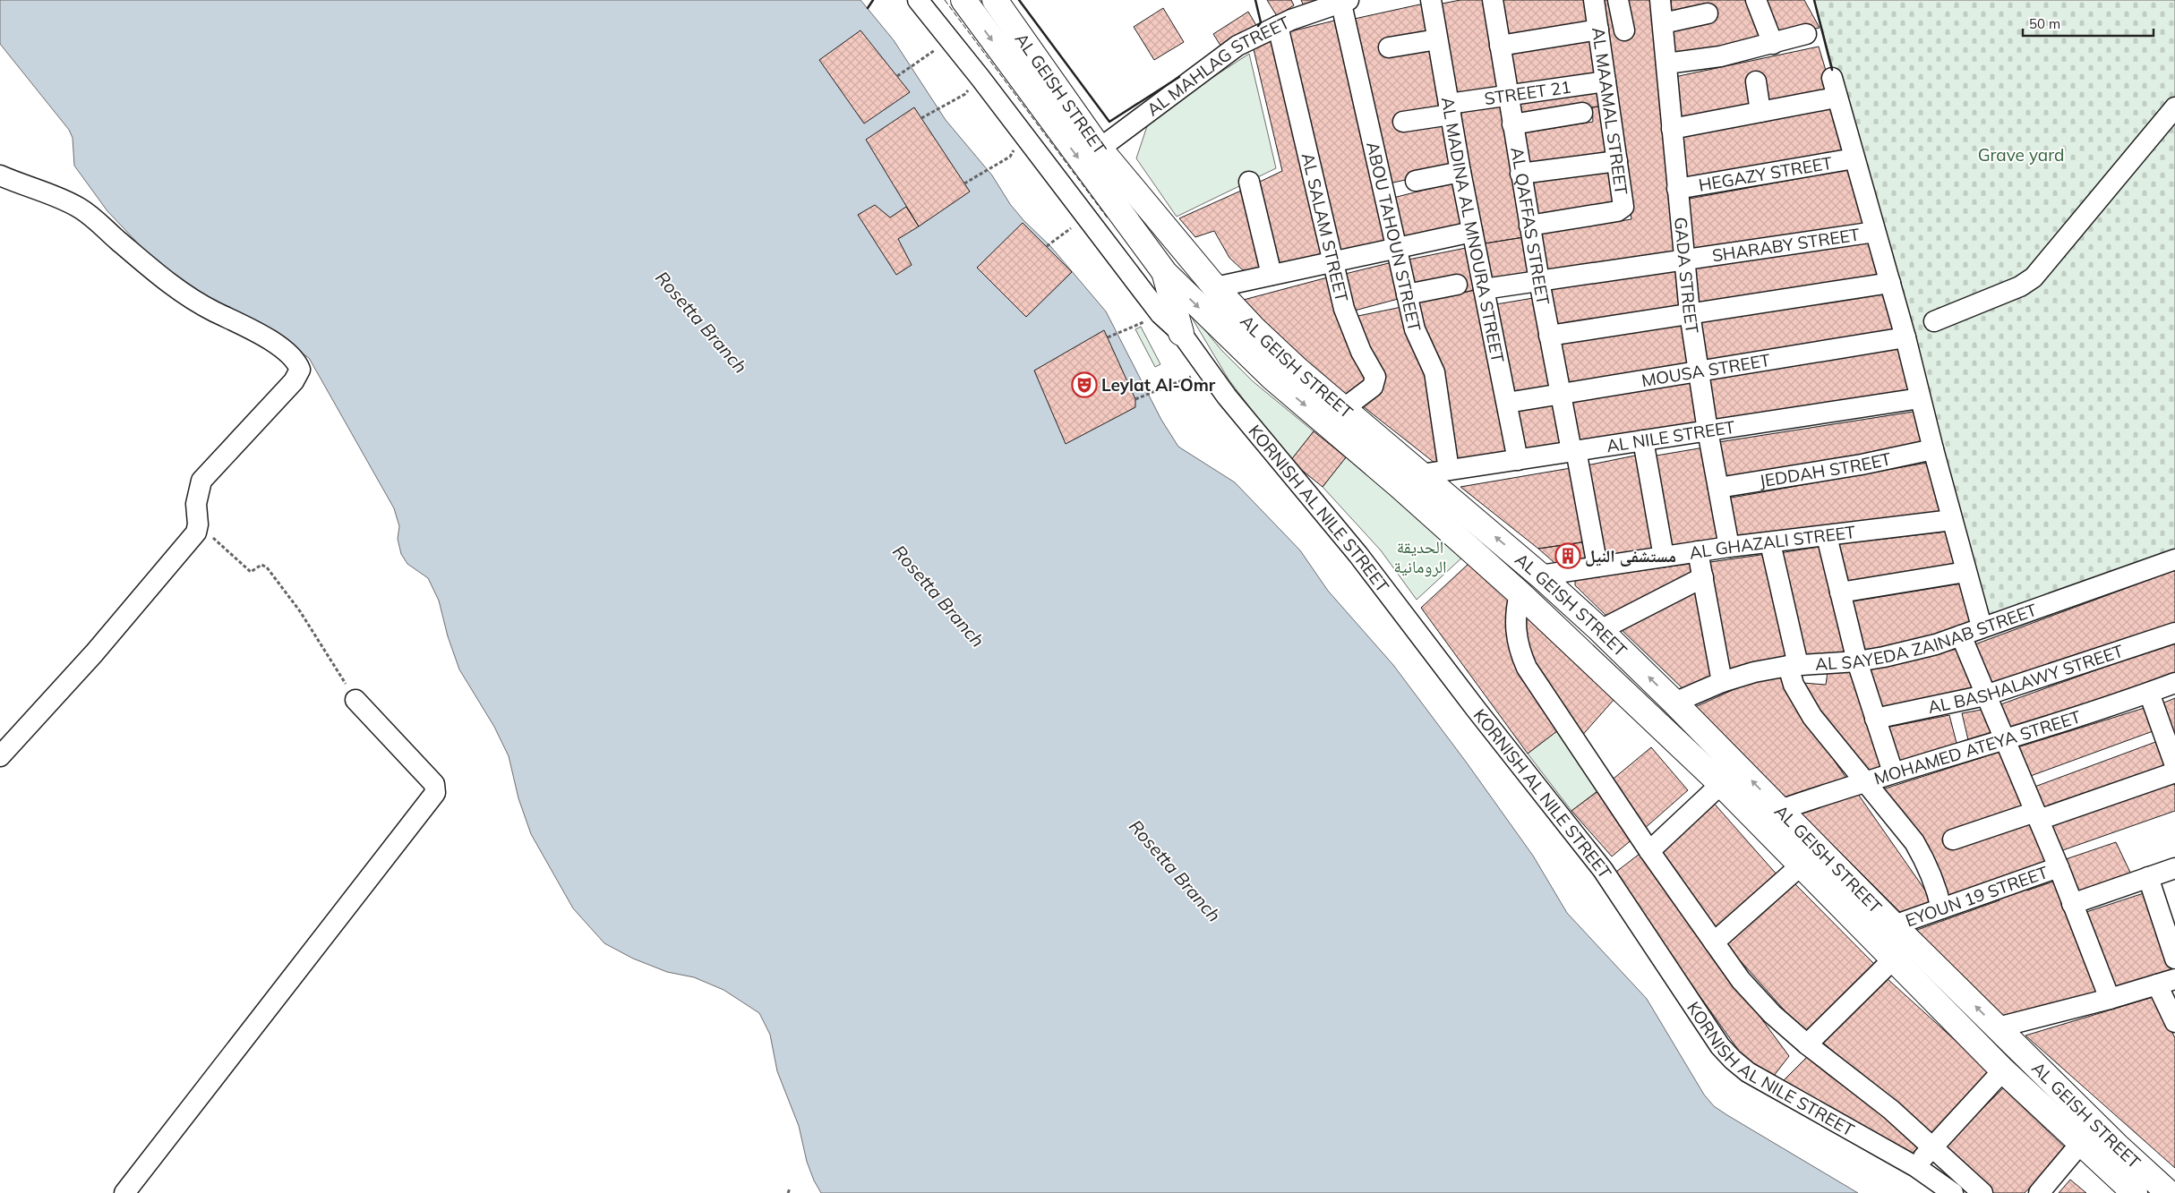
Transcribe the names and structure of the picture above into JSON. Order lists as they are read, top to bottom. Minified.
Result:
{"streets":{"main road":["AL GEISH STREET"],"street":["AL MAHLAG STREET","STREET 21","AL MAAMAL STREET","HEGAZY STREET","AL QAFFAS STREET","AL SALAM STREET","AL MADINA AL MNOURA STREET","ABOU TAHOUN STREET","SHARABY STREET","GADA STREET","MOUSA STREET","AL NILE STREET","JEDDAH STREET","KORNISH AL NILE STREET","AL GHAZALI STREET","AL SAYEDA ZAINAB STREET","AL BASHALAWY STREET","MOHAMED ATEYA STREET","EYOUN 19 STREET"]},"crossings":[["AL MAHLAG STREET","AL GEISH STREET"],["AL MAHLAG STREET","AL SALAM STREET"],["AL MAHLAG STREET","ABOU TAHOUN STREET"],["AL GEISH STREET","AL SALAM STREET"],["AL GEISH STREET","AL NILE STREET"],["AL GEISH STREET","AL GHAZALI STREET"],["AL GEISH STREET","AL SAYEDA ZAINAB STREET"],["AL GEISH STREET","MOHAMED ATEYA STREET"],["AL GEISH STREET","EYOUN 19 STREET"],["STREET 21","AL MAAMAL STREET"],["STREET 21","AL QAFFAS STREET"],["STREET 21","AL MADINA AL MNOURA STREET"],["AL MAAMAL STREET","AL QAFFAS STREET"],["HEGAZY STREET","GADA STREET"],["AL QAFFAS STREET","SHARABY STREET"],["AL QAFFAS STREET","MOUSA STREET"],["AL QAFFAS STREET","AL NILE STREET"],["AL QAFFAS STREET","AL GHAZALI STREET"],["AL MADINA AL MNOURA STREET","SHARABY STREET"],["AL MADINA AL MNOURA STREET","MOUSA STREET"],["AL MADINA AL MNOURA STREET","AL NILE STREET"],["ABOU TAHOUN STREET","AL NILE STREET"],["SHARABY STREET","GADA STREET"],["GADA STREET","MOUSA STREET"],["GADA STREET","AL NILE STREET"],["GADA STREET","JEDDAH STREET"],["GADA STREET","AL GHAZALI STREET"]],"water":["Rosetta Branch"],"parks":["Grave yard","الحديقة الرومانية"],"places":{"theatre":["Leylat Al-Omr"],"building":["مستشفى النيل"]},"scale_bar":"50 m"}
